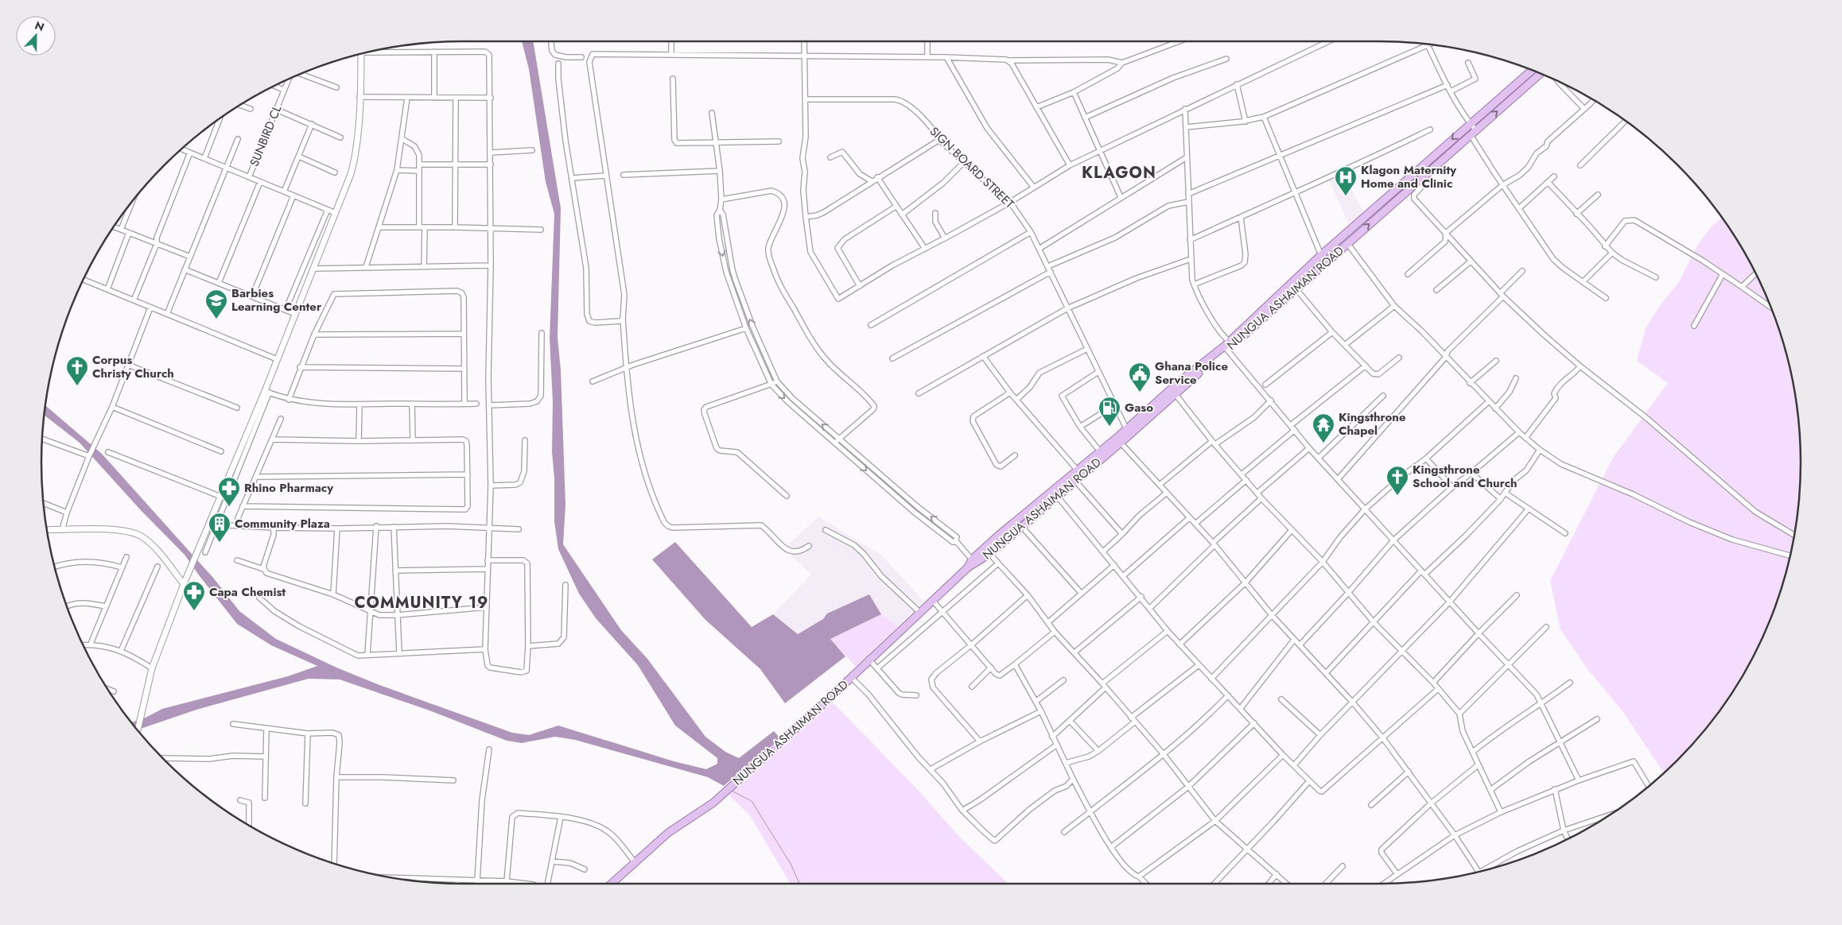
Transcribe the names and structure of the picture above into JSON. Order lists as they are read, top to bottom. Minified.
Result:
{"streets":{"main road":["NUNGUA ASHAIMAN ROAD"],"street":["SUNBIRD CL","SIGN BOARD STREET"]},"crossings":[["SIGN BOARD STREET","NUNGUA ASHAIMAN ROAD"]],"districts":["KLAGON","COMMUNITY 19"],"places":{"hospital":["Klagon Maternity Home and Clinic"],"school or university":["Barbies Learning Center"],"church":["Corpus Christy Church","Kingsthrone School and Church"],"public building":["Ghana Police Service"],"fuel station":["Gaso"],"temple":["Kingsthrone Chapel"],"pharmacy":["Rhino Pharmacy","Capa Chemist"],"building":["Community Plaza"]},"north":"top"}
